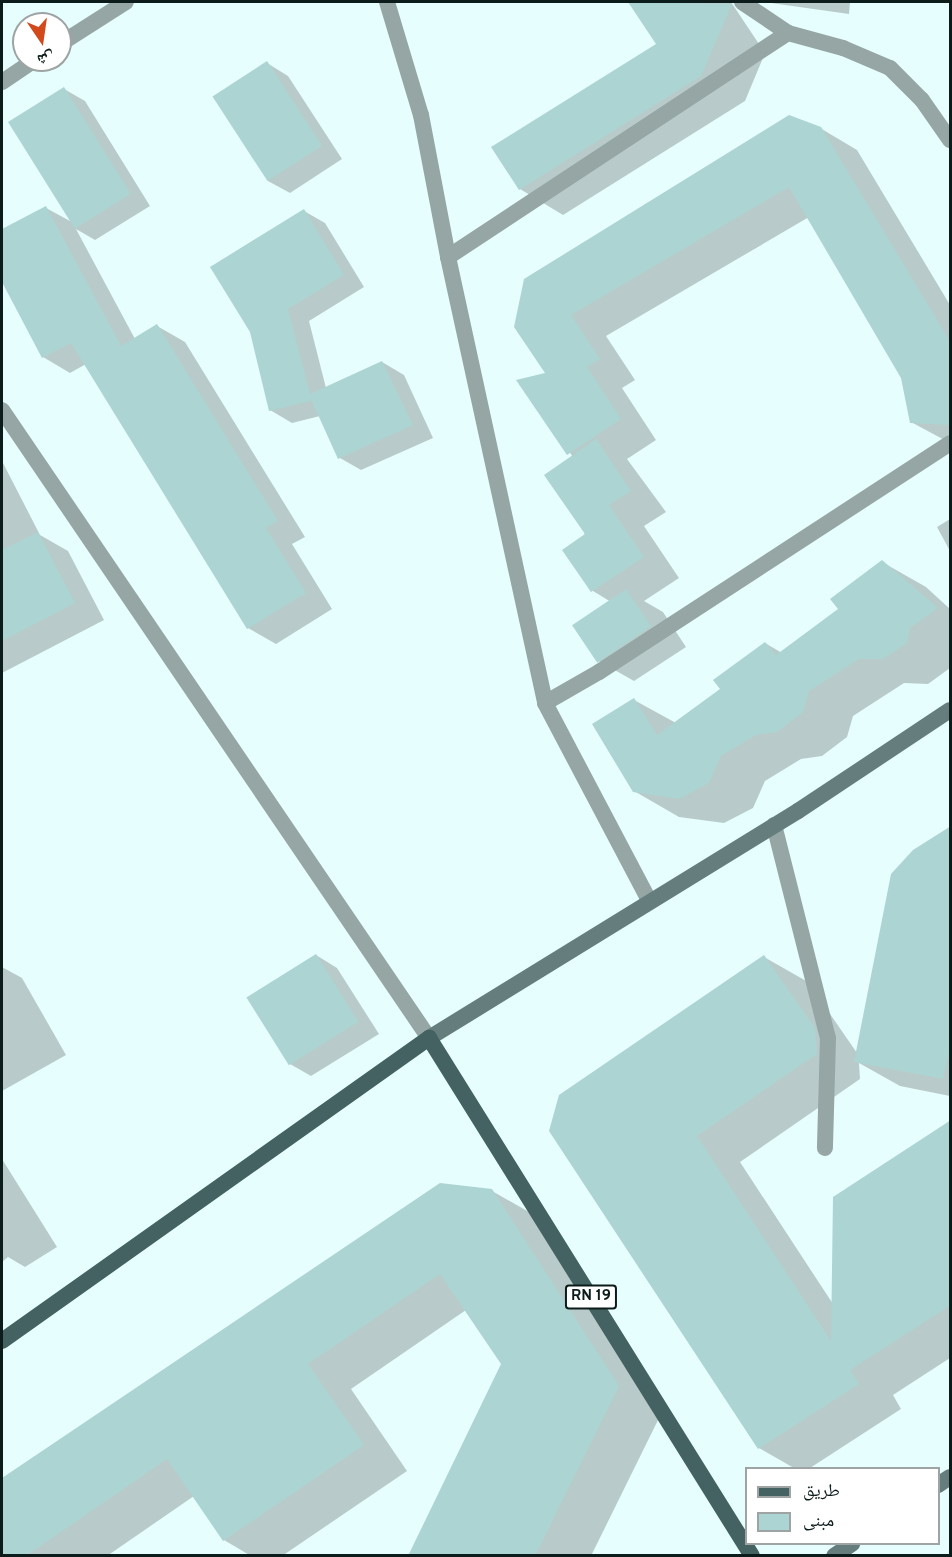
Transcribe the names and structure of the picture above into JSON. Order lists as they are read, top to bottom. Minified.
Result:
{"streets":{"main road":["RN 19"]},"legend":["طريق","مبنى"],"north":"bottom"}
